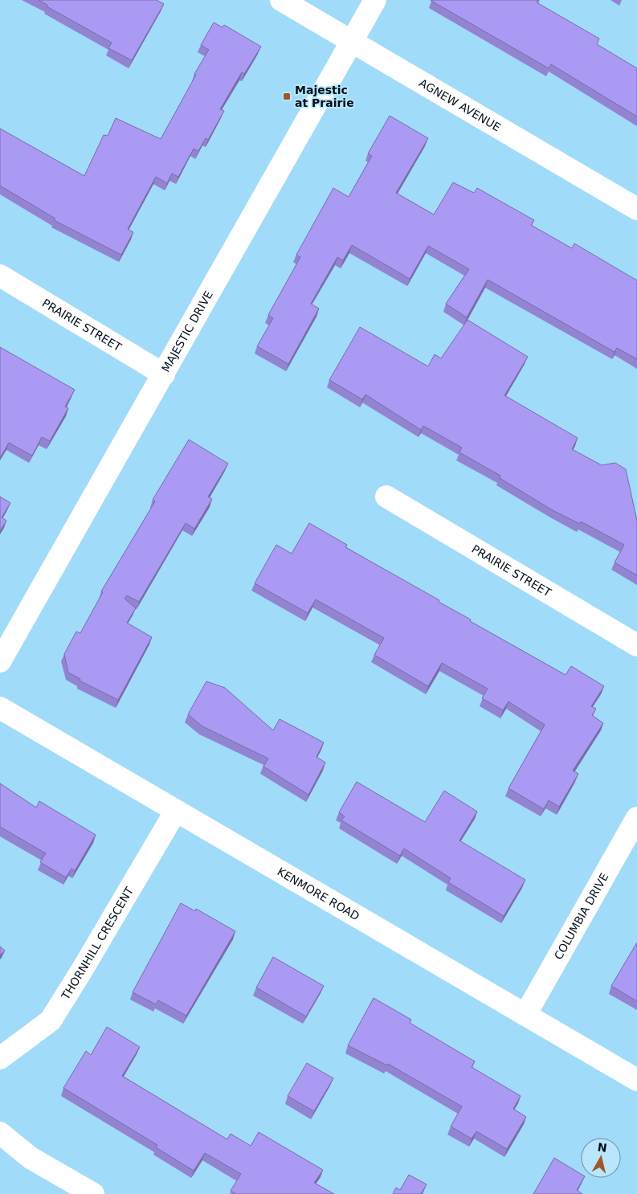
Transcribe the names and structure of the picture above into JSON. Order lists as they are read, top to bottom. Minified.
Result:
{"streets":{"street":["AGNEW AVENUE","PRAIRIE STREET","MAJESTIC DRIVE","KENMORE ROAD","COLUMBIA DRIVE","THORNHILL CRESCENT"]},"crossings":[["AGNEW AVENUE","MAJESTIC DRIVE"],["PRAIRIE STREET","MAJESTIC DRIVE"],["KENMORE ROAD","COLUMBIA DRIVE"],["KENMORE ROAD","THORNHILL CRESCENT"]],"places":{"transit":["Majestic at Prairie"]},"north":"top"}
